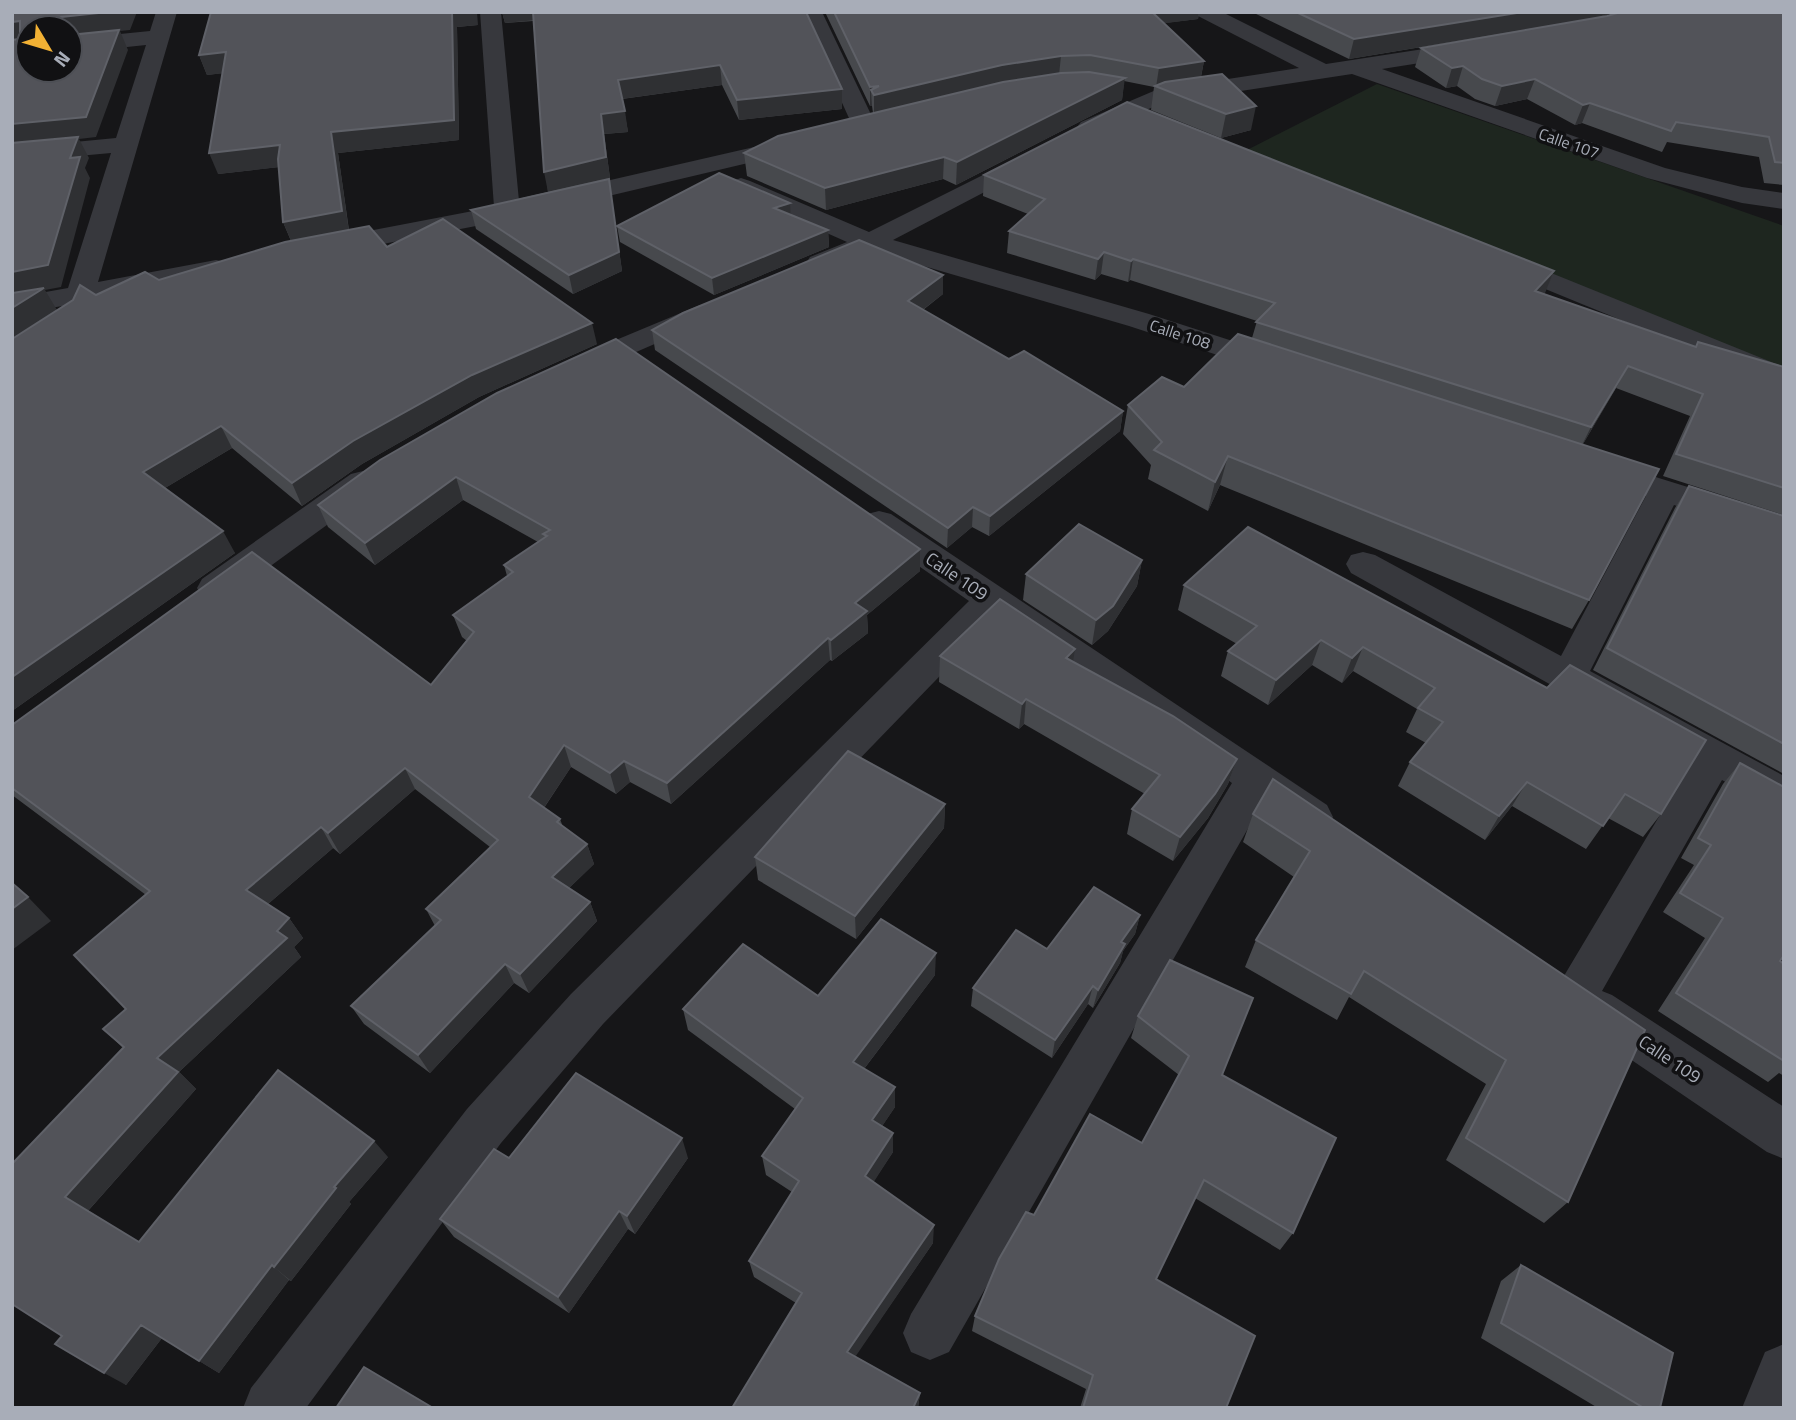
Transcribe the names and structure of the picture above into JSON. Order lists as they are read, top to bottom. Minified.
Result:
{"streets":{"street":["Calle 107","Calle 108","Calle 109"]},"north":"bottom right"}
